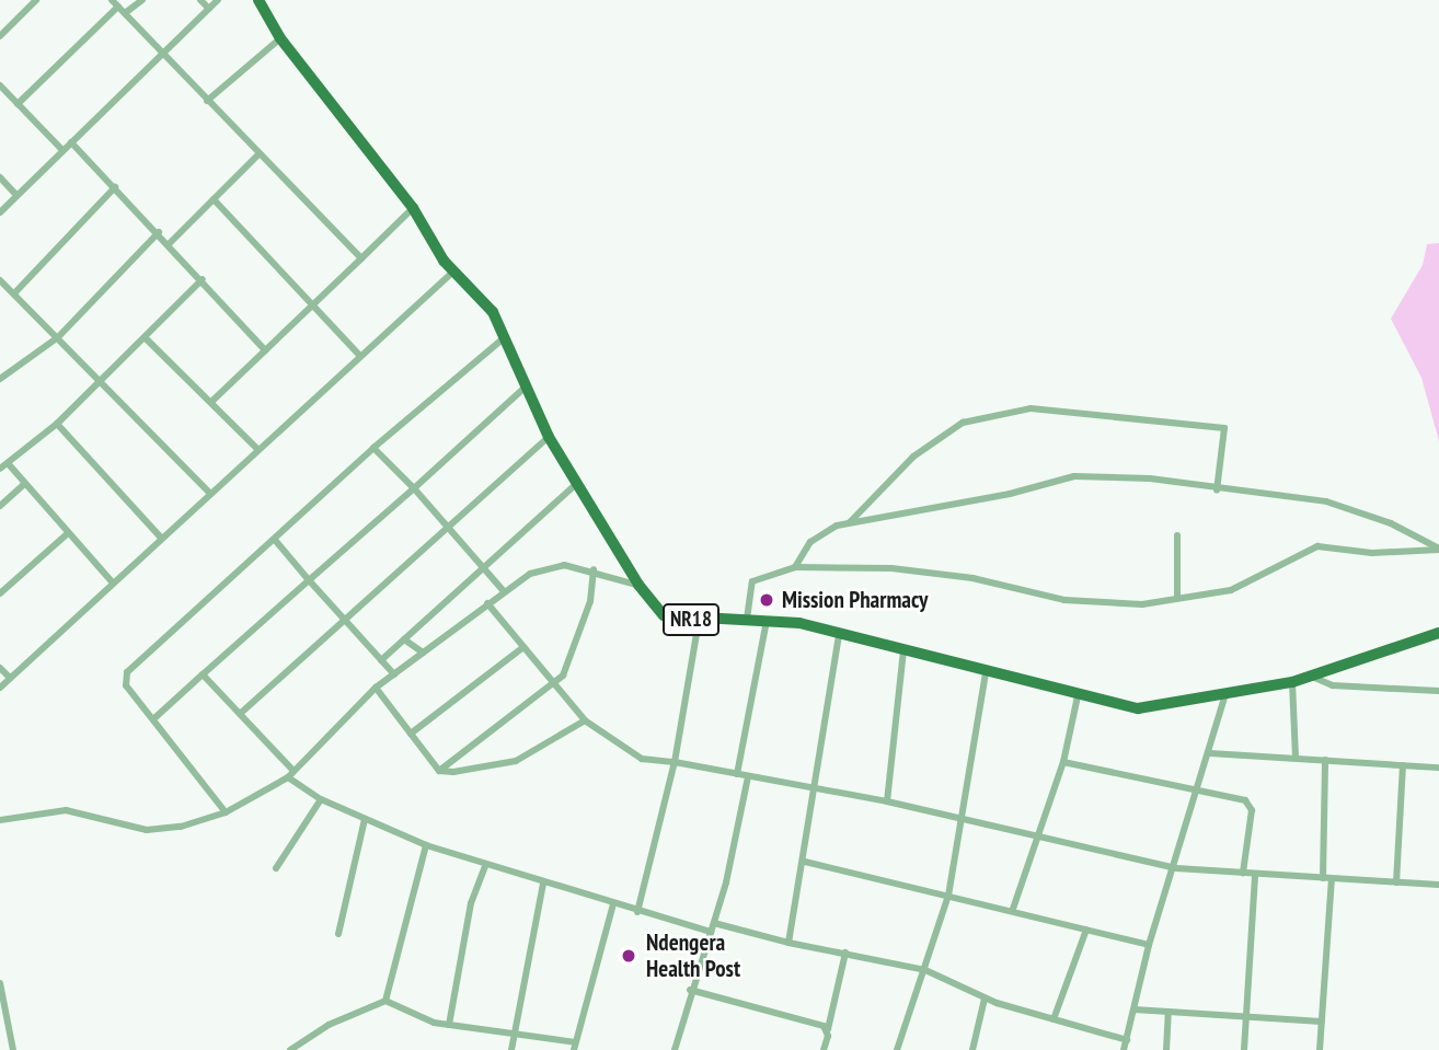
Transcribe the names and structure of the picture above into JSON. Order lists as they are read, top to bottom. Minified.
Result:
{"streets":{"main road":["NR18"]},"places":["Mission Pharmacy","Ndengera Health Post"]}
